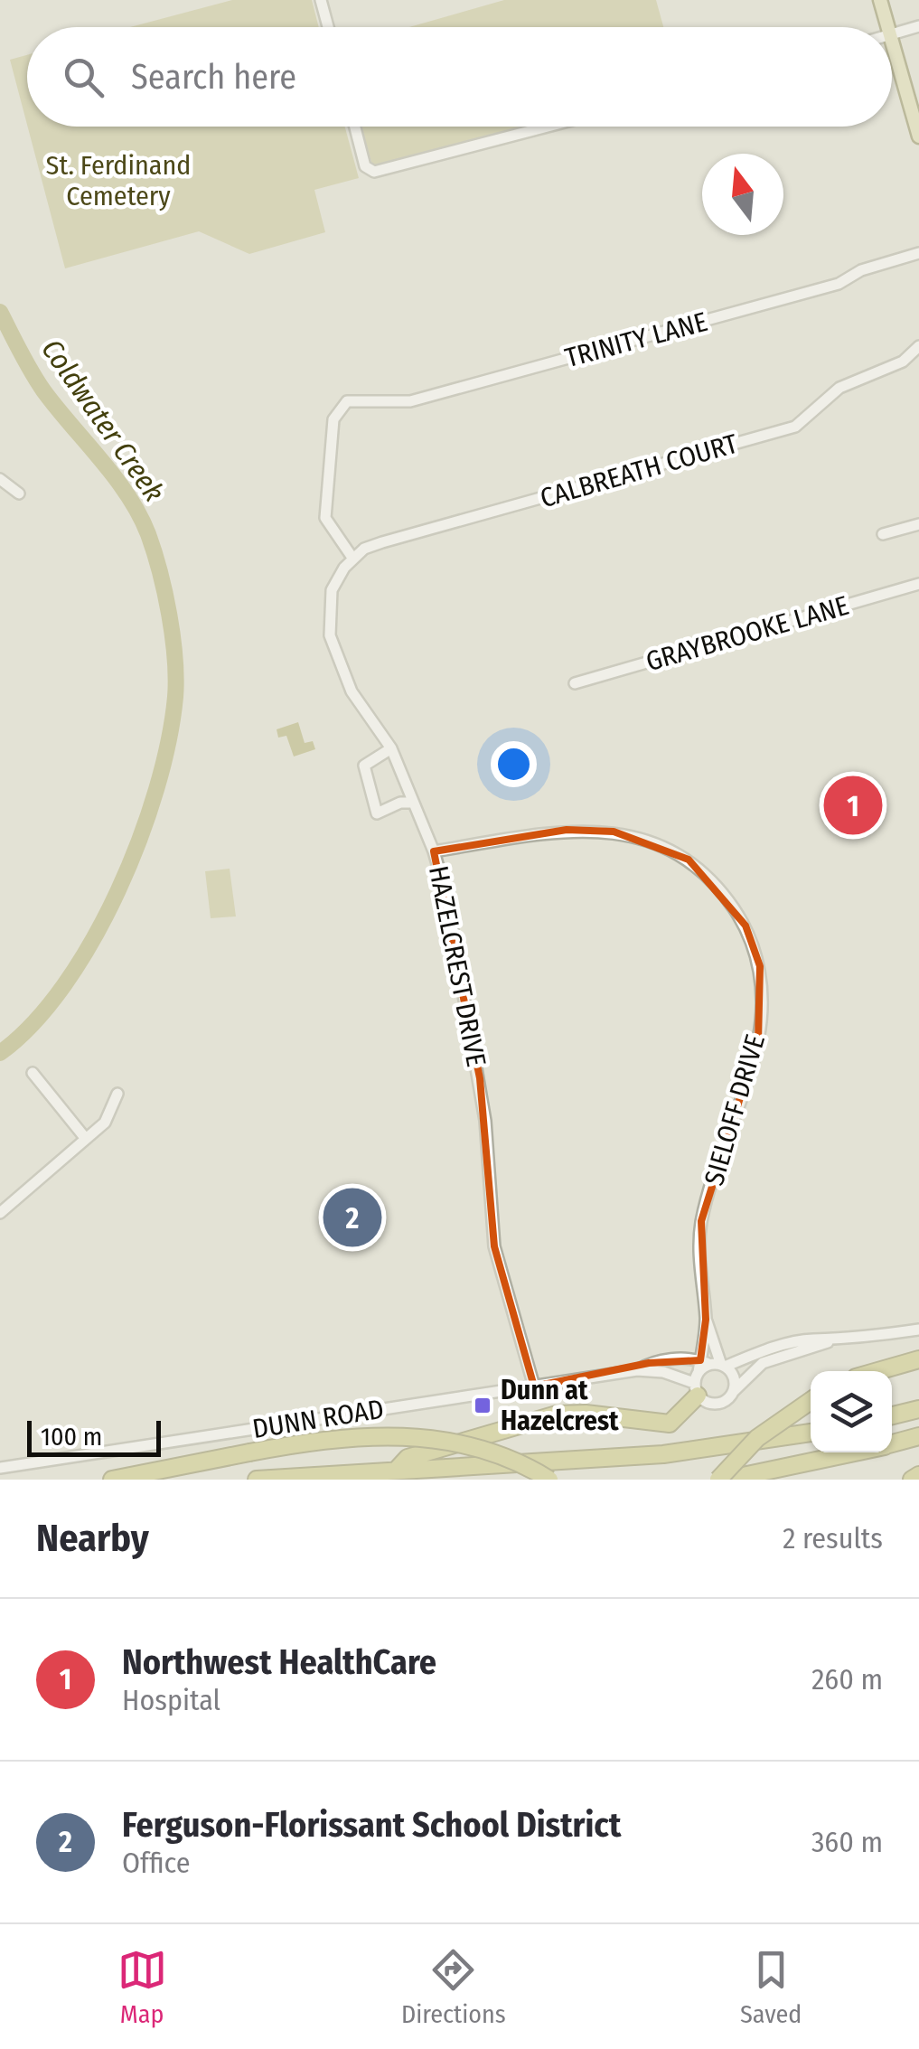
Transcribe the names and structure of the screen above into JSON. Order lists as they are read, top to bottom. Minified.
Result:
{"streets":{"street":["TRINITY LANE","CALBREATH COURT","GRAYBROOKE LANE","HAZELCREST DRIVE","SIELOFF DRIVE","DUNN ROAD"]},"crossings":[["TRINITY LANE","CALBREATH COURT"],["CALBREATH COURT","HAZELCREST DRIVE"],["HAZELCREST DRIVE","SIELOFF DRIVE"],["HAZELCREST DRIVE","DUNN ROAD"],["SIELOFF DRIVE","DUNN ROAD"]],"water":["Coldwater Creek"],"parks":["St. Ferdinand Cemetery"],"places":{"transit":["Dunn at Hazelcrest"]},"scale_bar":"100 m","north":"top","page":{"search":"Search here","pins":["1","2"],"scale":"100 m","heading":["Nearby","2 results"],"list":[{"mark":"1","name":"Northwest HealthCare","note":"Hospital","value":"260 m"},{"mark":"2","name":"Ferguson-Florissant School District","note":"Office","value":"360 m"}],"nav":["Map","Directions","Saved"]}}
